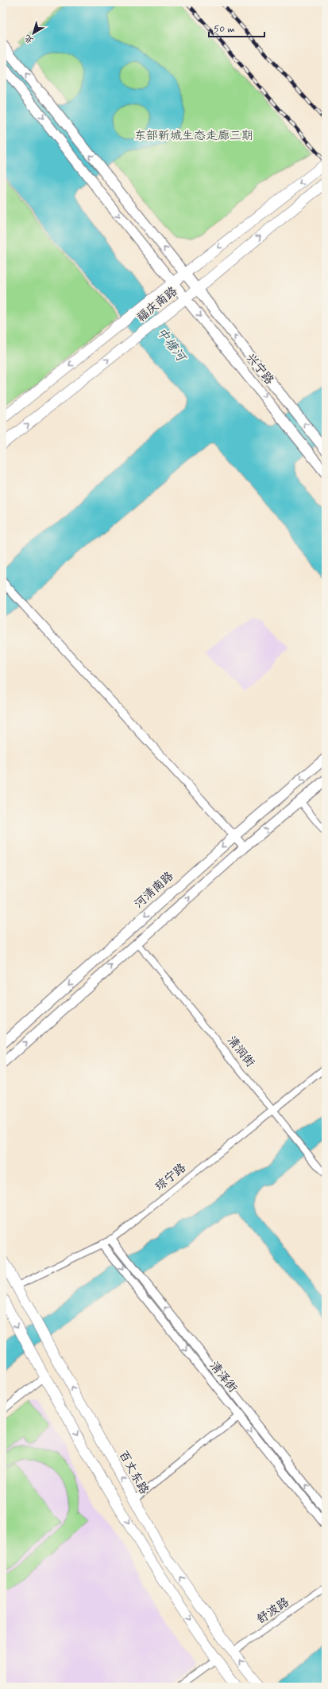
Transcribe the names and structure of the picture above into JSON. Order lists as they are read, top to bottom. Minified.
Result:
{"streets":{"main road":["福庆南路","兴宁路","河清南路","百丈东路"],"street":["清润街","琼宁路","清泽街","舒波路"]},"crossings":[["福庆南路","兴宁路"],["清润街","琼宁路"],["琼宁路","清泽街"],["琼宁路","百丈东路"],["百丈东路","舒波路"]],"water":["中塘河"],"parks":["东部新城生态走廊三期"],"scale_bar":"50 m","north":"bottom left"}
